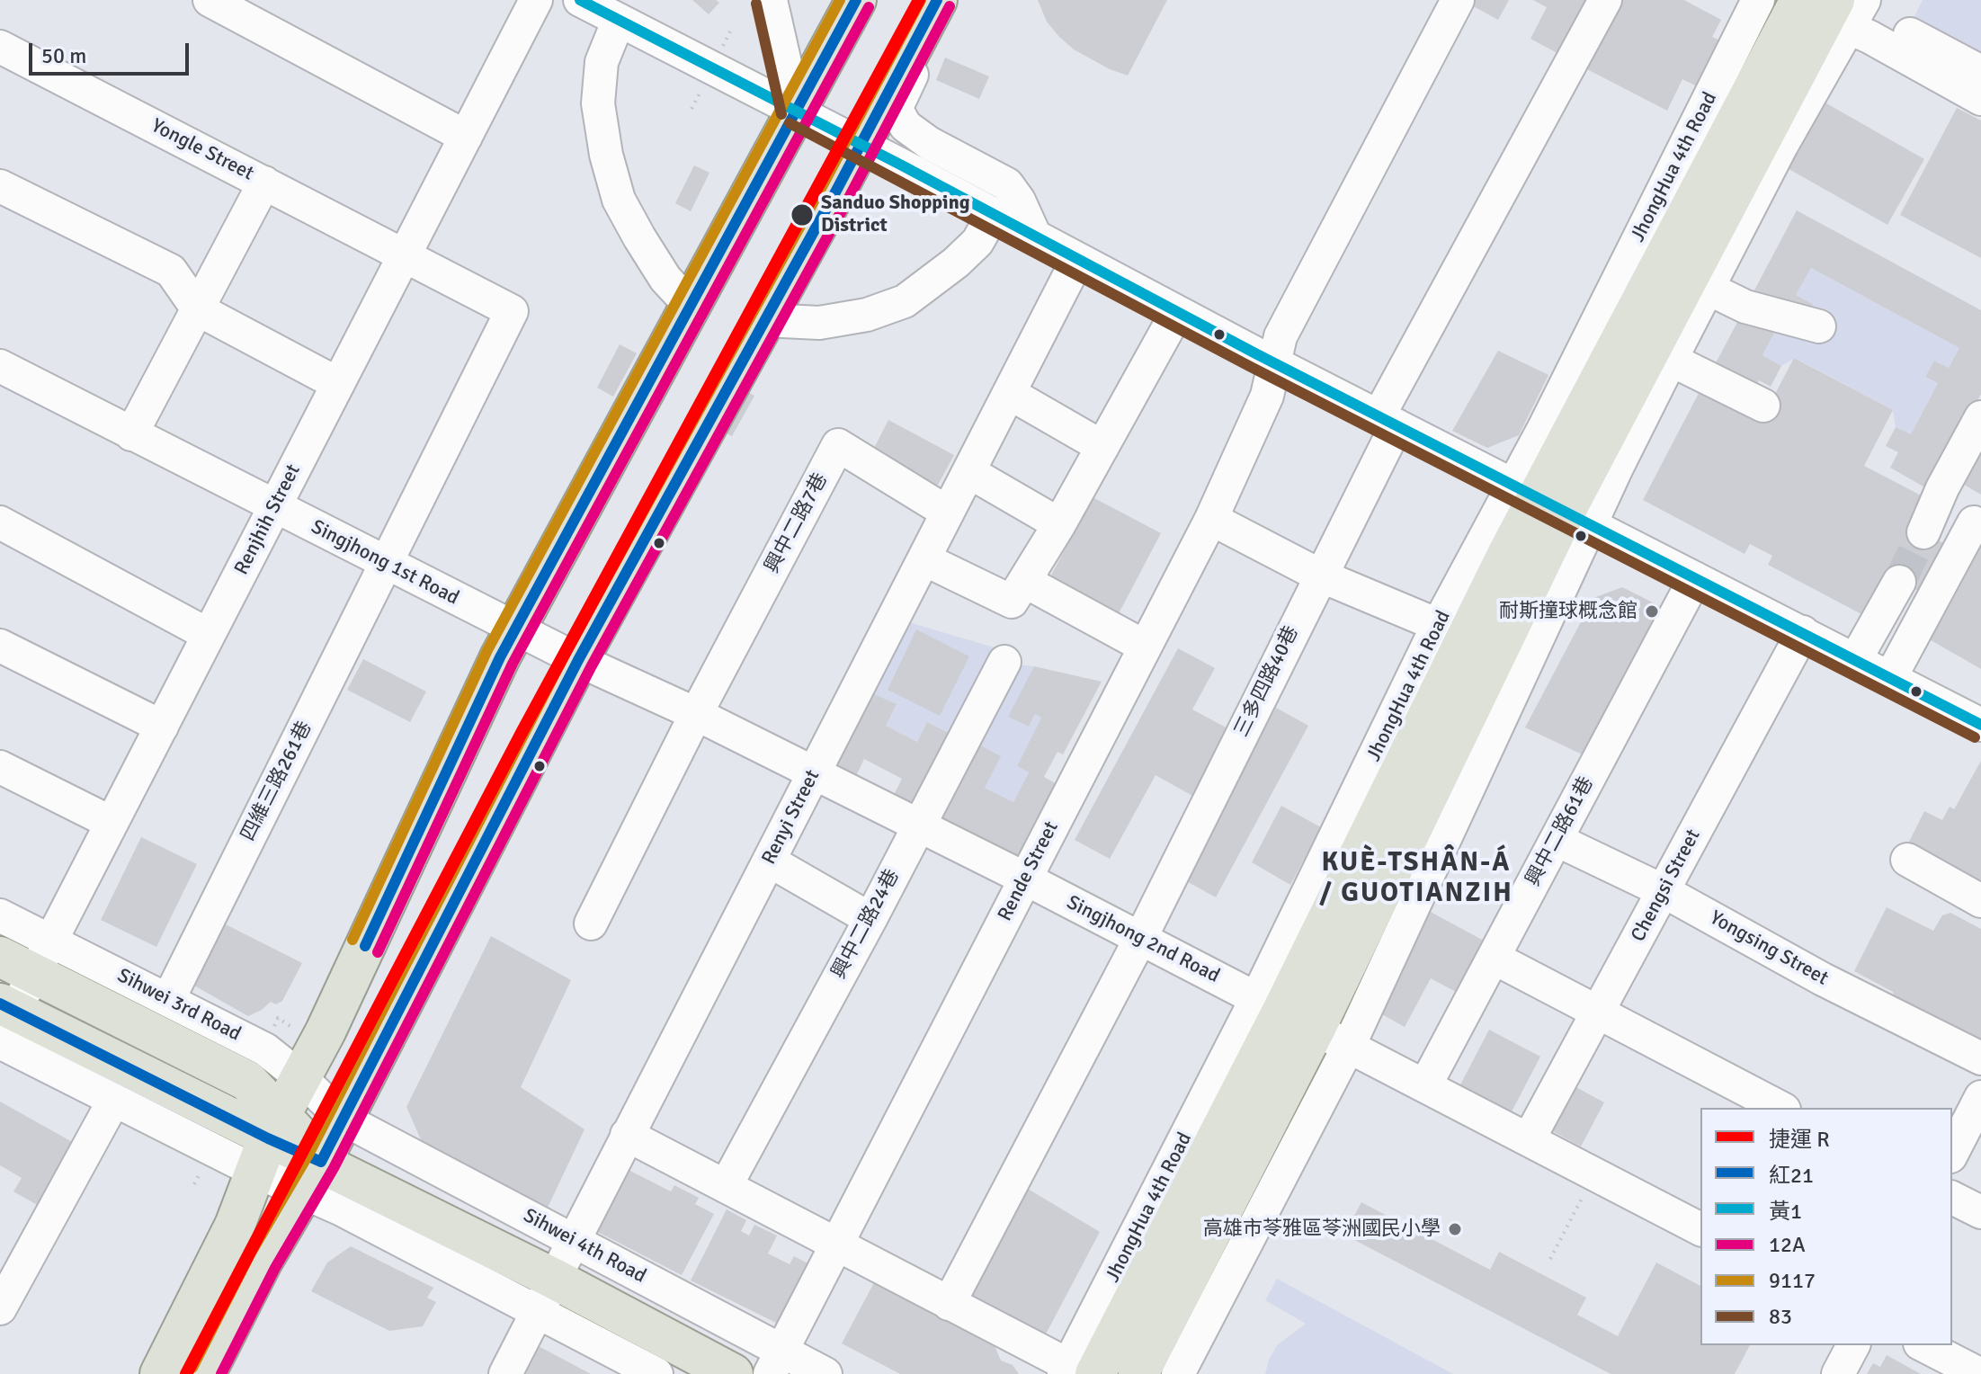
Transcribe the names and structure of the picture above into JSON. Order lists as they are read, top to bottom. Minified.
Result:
{"streets":{"main road":["JhongHua 4th Road","Sihwei 3rd Road"],"street":["Yongle Street","Renjhih Street","興中二路7巷","Singjhong 1st Road","三多四路40巷","四維三路261巷","Renyi Street","興中二路61巷","Rende Street","Chengsi Street","興中二路24巷","Singjhong 2nd Road","Yongsing Street","Sihwei 4th Road"]},"crossings":[["Yongle Street","Renjhih Street"],["Yongle Street","Singjhong 1st Road"],["Yongle Street","四維三路261巷"],["JhongHua 4th Road","Singjhong 2nd Road"],["Renjhih Street","Singjhong 1st Road"],["Renjhih Street","Sihwei 3rd Road"],["興中二路7巷","Renyi Street"],["興中二路7巷","Singjhong 2nd Road"],["Singjhong 1st Road","四維三路261巷"],["Singjhong 1st Road","Singjhong 2nd Road"],["三多四路40巷","Singjhong 2nd Road"],["四維三路261巷","Sihwei 3rd Road"],["Renyi Street","Singjhong 2nd Road"],["Renyi Street","Sihwei 4th Road"],["興中二路61巷","Singjhong 2nd Road"],["興中二路61巷","Yongsing Street"],["Rende Street","Singjhong 2nd Road"],["Rende Street","Sihwei 4th Road"],["Chengsi Street","Singjhong 2nd Road"],["Chengsi Street","Yongsing Street"],["興中二路24巷","Singjhong 2nd Road"],["Sihwei 3rd Road","Sihwei 4th Road"]],"districts":["KUÈ-TSHÂN-Á / GUOTIANZIH"],"places":["Sanduo Shopping District","耐斯撞球概念館","高雄市苓雅區苓洲國民小學"],"lines":["metro line R","transit line 紅21","transit line 黃1","transit line 9117","transit line 83","transit line 12A"],"legend":["捷運 R","紅21","黃1","12A","9117","83"],"scale_bar":"50 m"}
